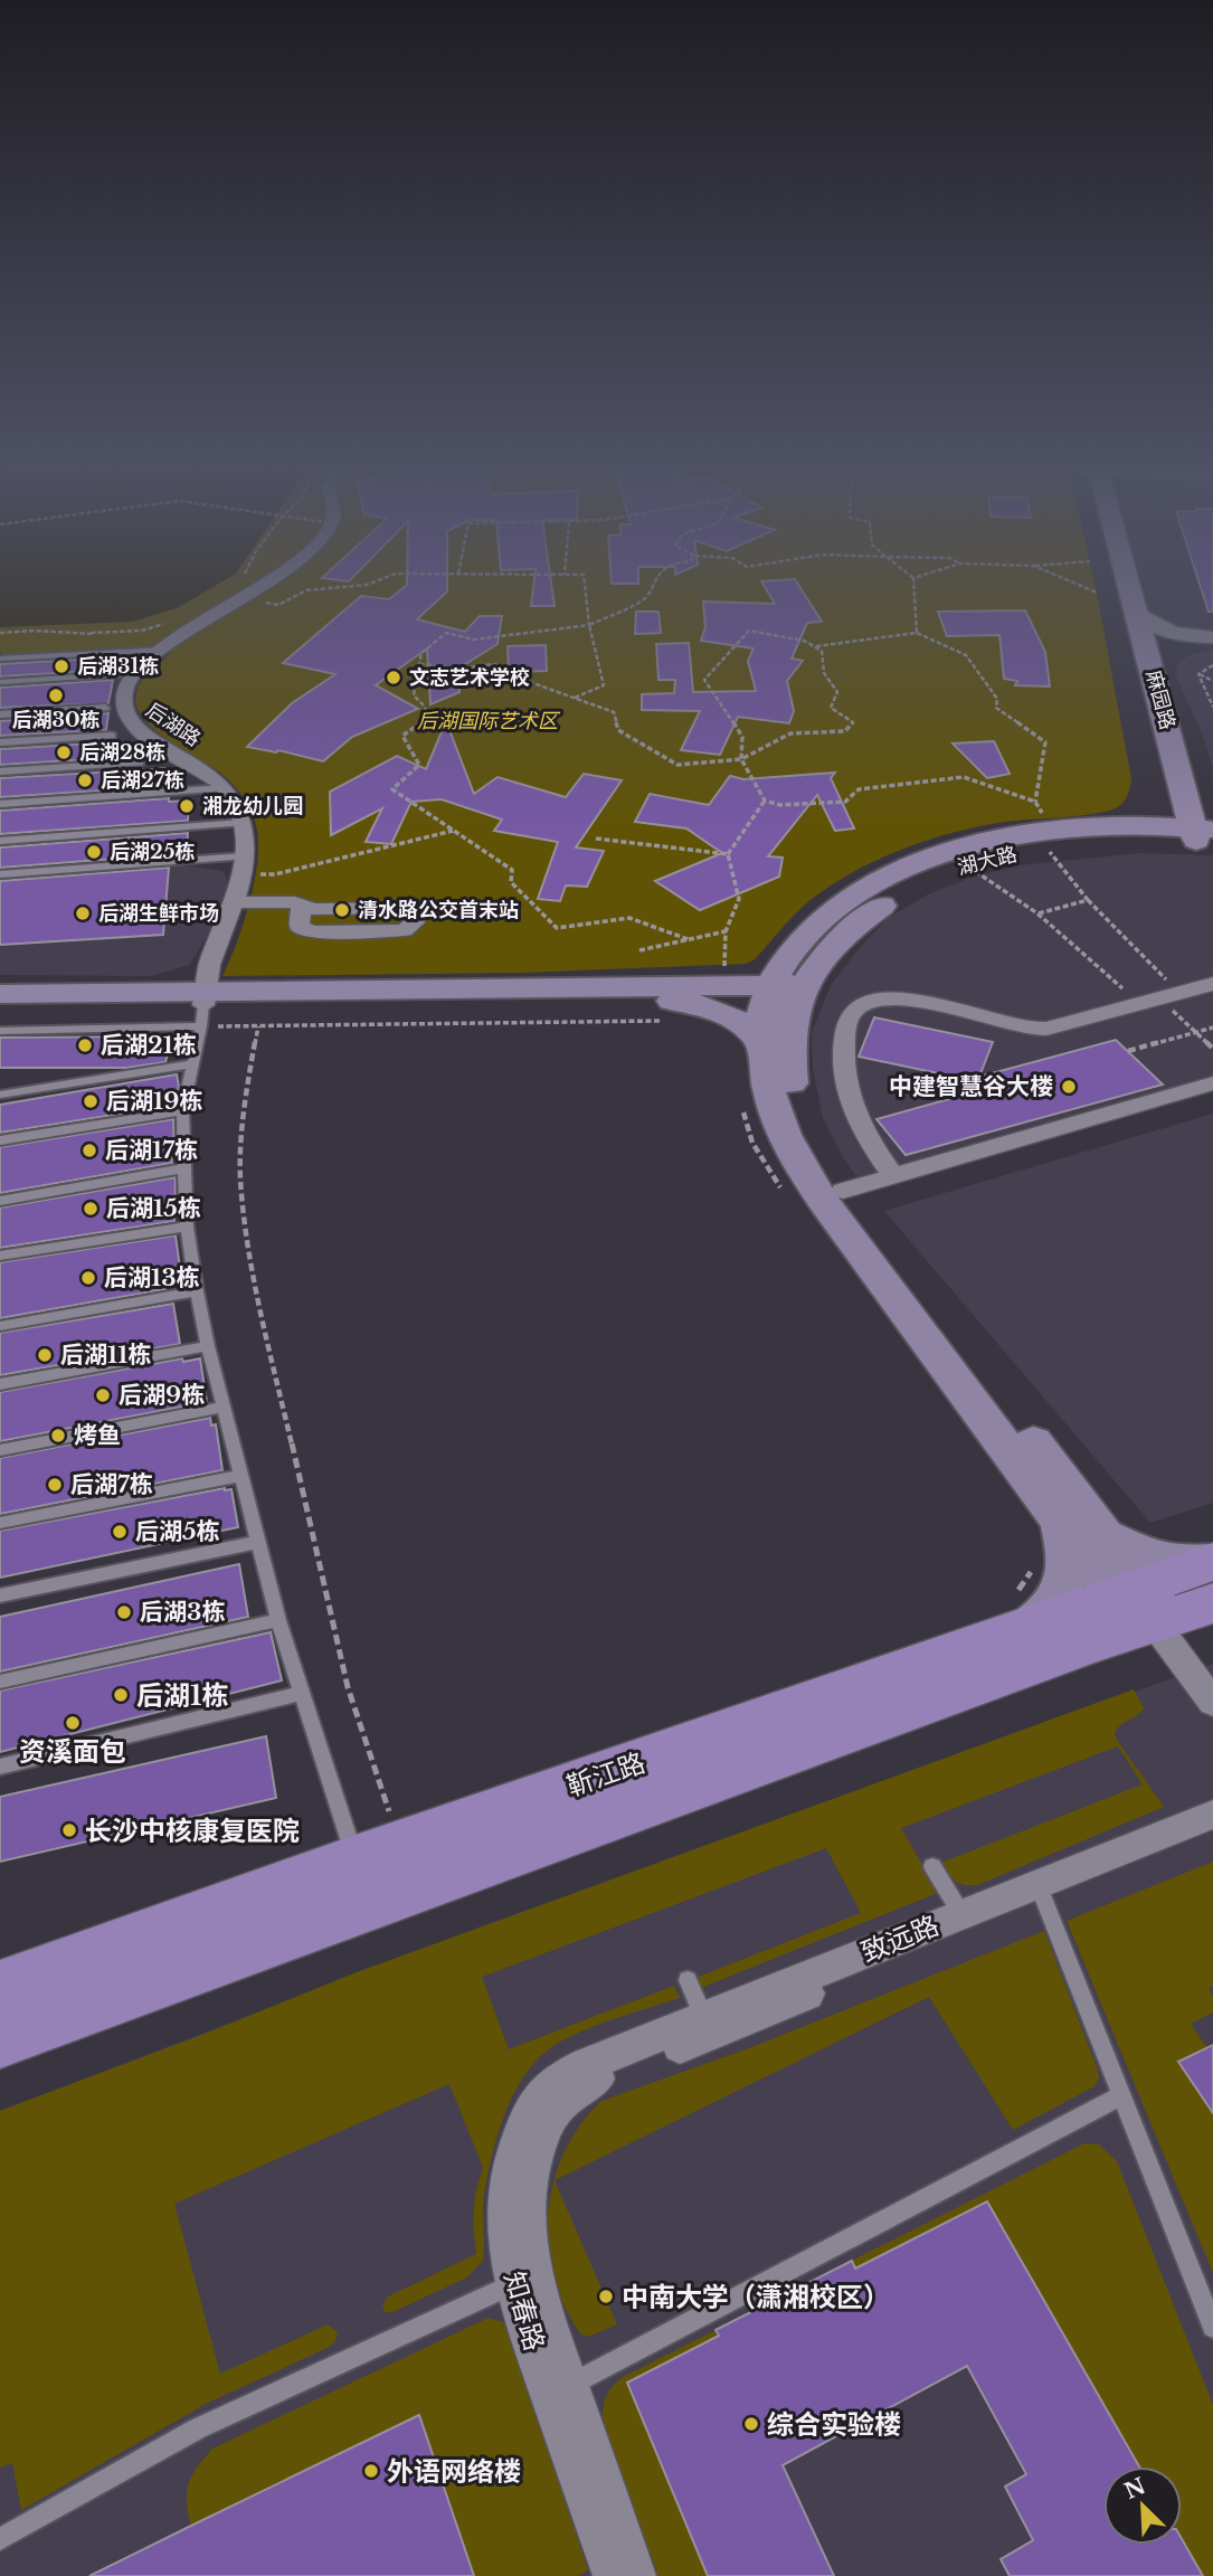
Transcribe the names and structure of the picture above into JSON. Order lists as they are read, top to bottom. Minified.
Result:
{"streets":{"main road":["麻园路","湖大路","靳江路"],"street":["后湖路","致远路","知春路"]},"crossings":[["麻园路","湖大路"],["致远路","知春路"]],"parks":["后湖国际艺术区"],"places":["后湖31栋","文志艺术学校","后湖30栋","后湖28栋","后湖27栋","湘龙幼儿园","后湖25栋","清水路公交首末站","后湖生鲜市场","后湖21栋","中建智慧谷大楼","后湖19栋","后湖17栋","后湖15栋","后湖13栋","后湖11栋","后湖9栋","烤鱼","后湖7栋","后湖5栋","后湖3栋","后湖1栋","资溪面包","长沙中核康复医院","中南大学（潇湘校区）","综合实验楼","外语网络楼"],"north":"top left"}
